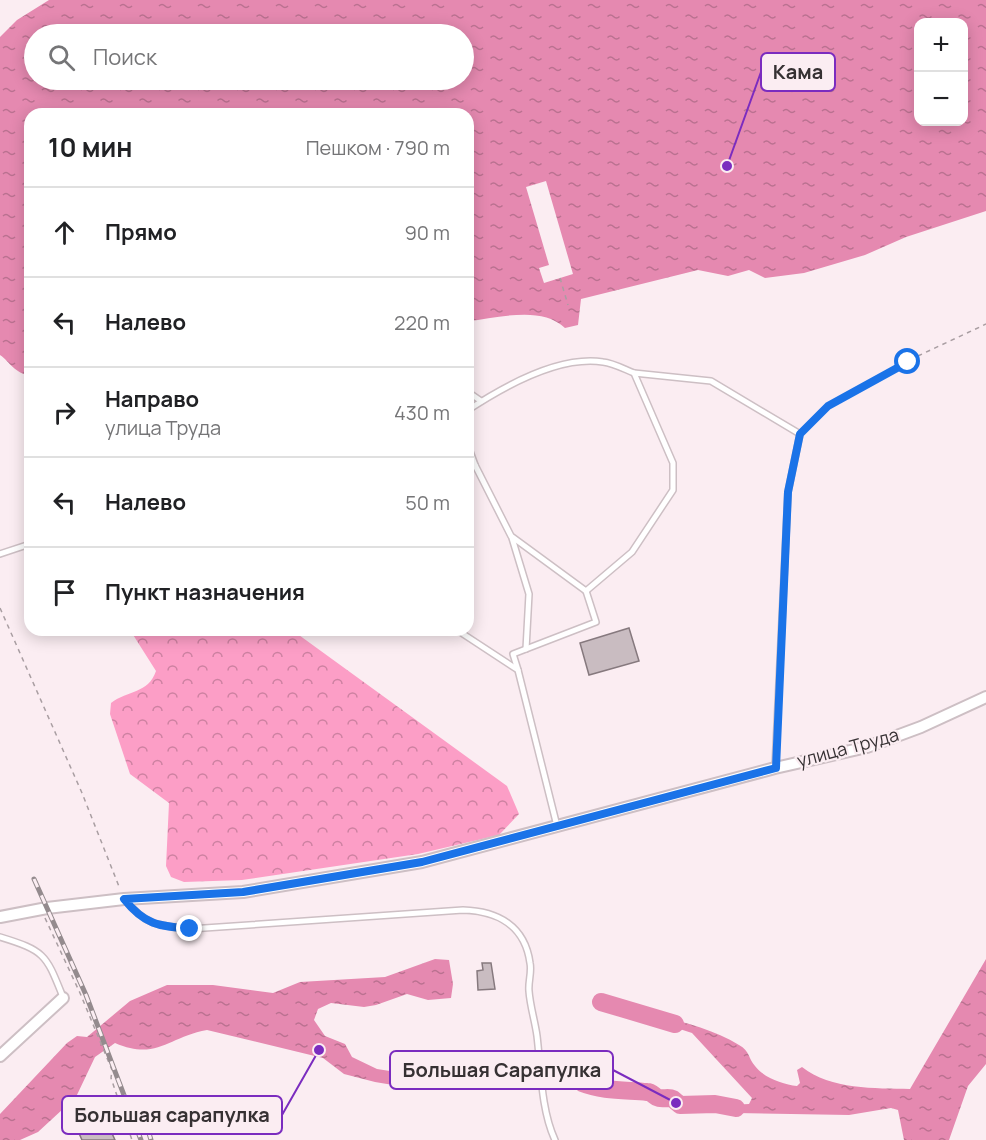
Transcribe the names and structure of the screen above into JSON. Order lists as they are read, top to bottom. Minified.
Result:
{"streets":{"street":["улица Труда"]},"places":["Кама","Большая сарапулка","Большая Сарапулка"],"page":{"map_buttons":["+","−"],"search":"Поиск","heading":["10 мин","Пешком · 790 m"],"list":[["Прямо","90 m"],["Налево","220 m"],["Направо","улица Труда","430 m"],["Налево","50 m"],"Пункт назначения"]}}
